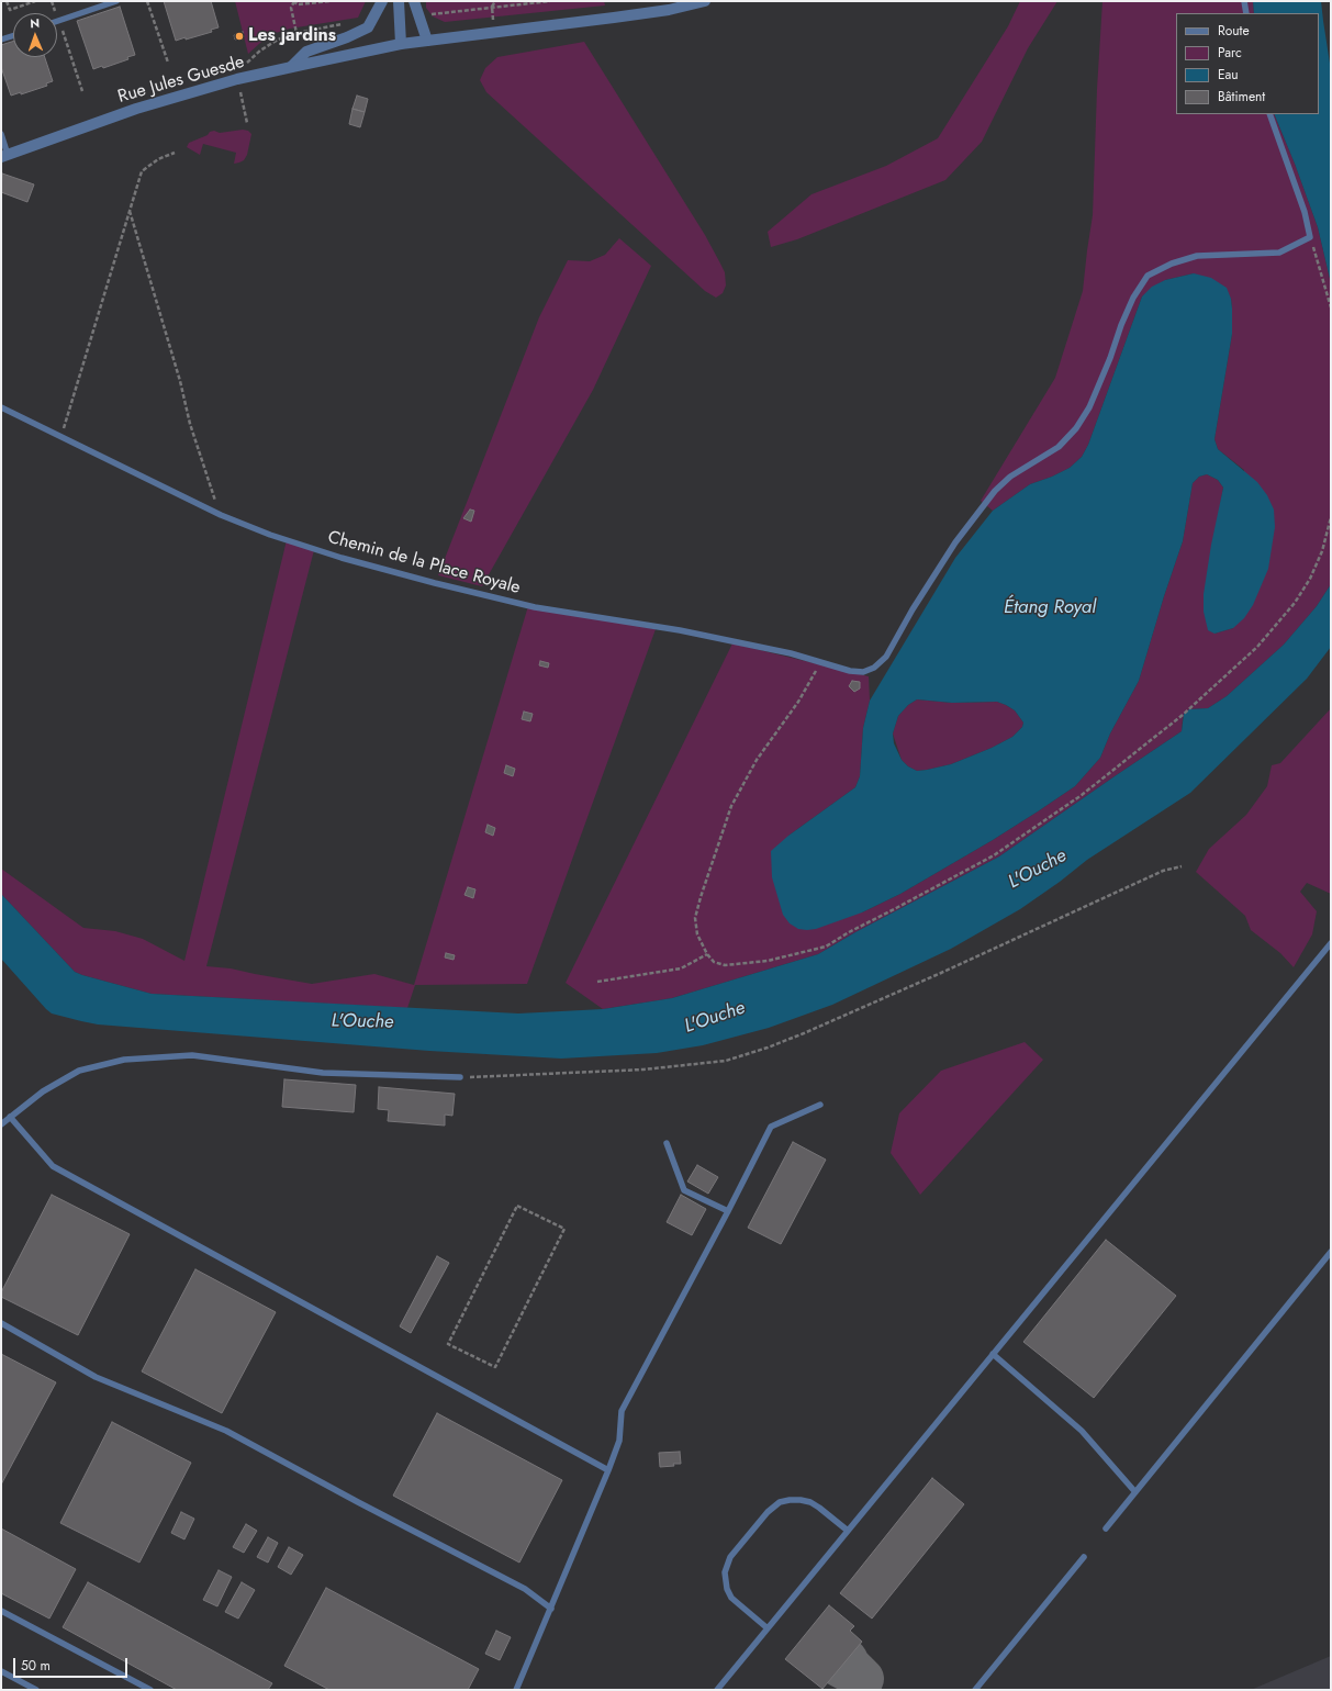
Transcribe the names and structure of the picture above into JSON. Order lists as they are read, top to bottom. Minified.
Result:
{"streets":{"street":["Rue Jules Guesde"],"lane":["Chemin de la Place Royale"]},"water":["Étang Royal","L'Ouche"],"places":["Les jardins"],"legend":["Route","Parc","Eau","Bâtiment"],"scale_bar":"50 m","north":"top"}
